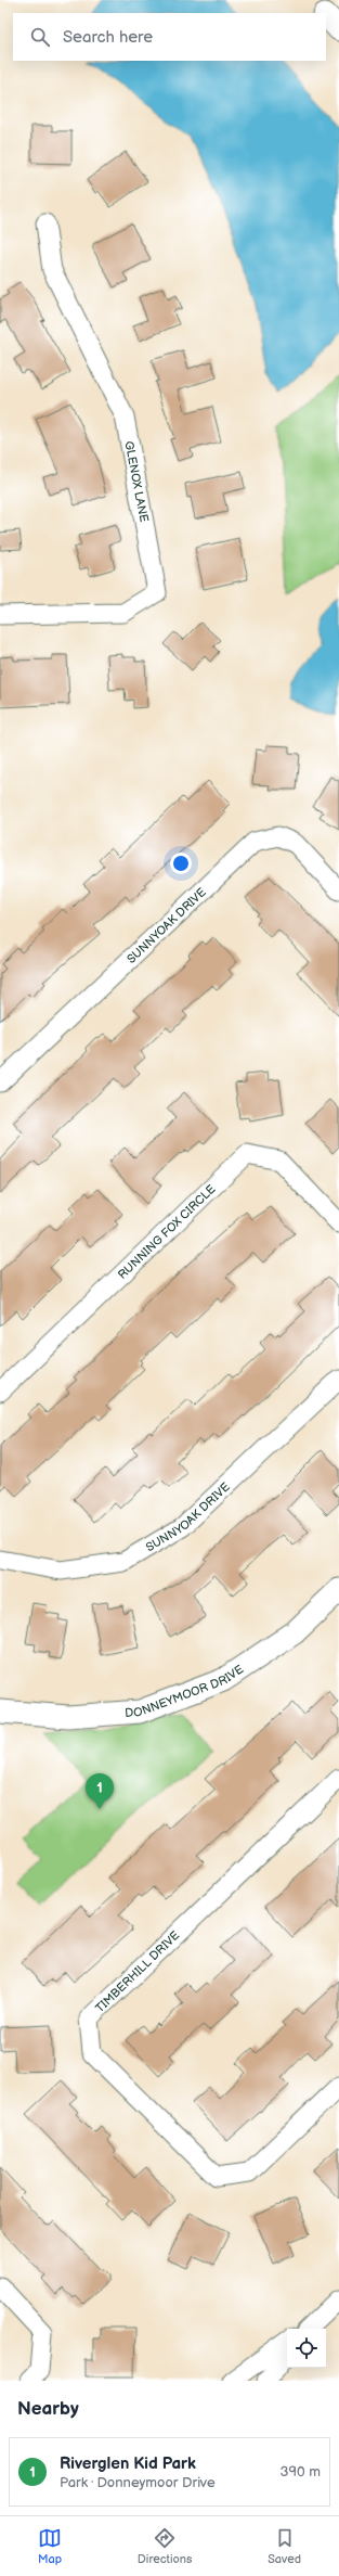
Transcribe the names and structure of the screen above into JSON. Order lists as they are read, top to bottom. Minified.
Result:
{"streets":{"street":["GLENOX LANE","SUNNYOAK DRIVE","RUNNING FOX CIRCLE","DONNEYMOOR DRIVE","TIMBERHILL DRIVE"]},"page":{"search":"Search here","pins":"1","heading":"Nearby","list":[{"mark":"1","name":"Riverglen Kid Park","note":"Park · Donneymoor Drive","value":"390 m"}],"nav":["Map","Directions","Saved"]}}
